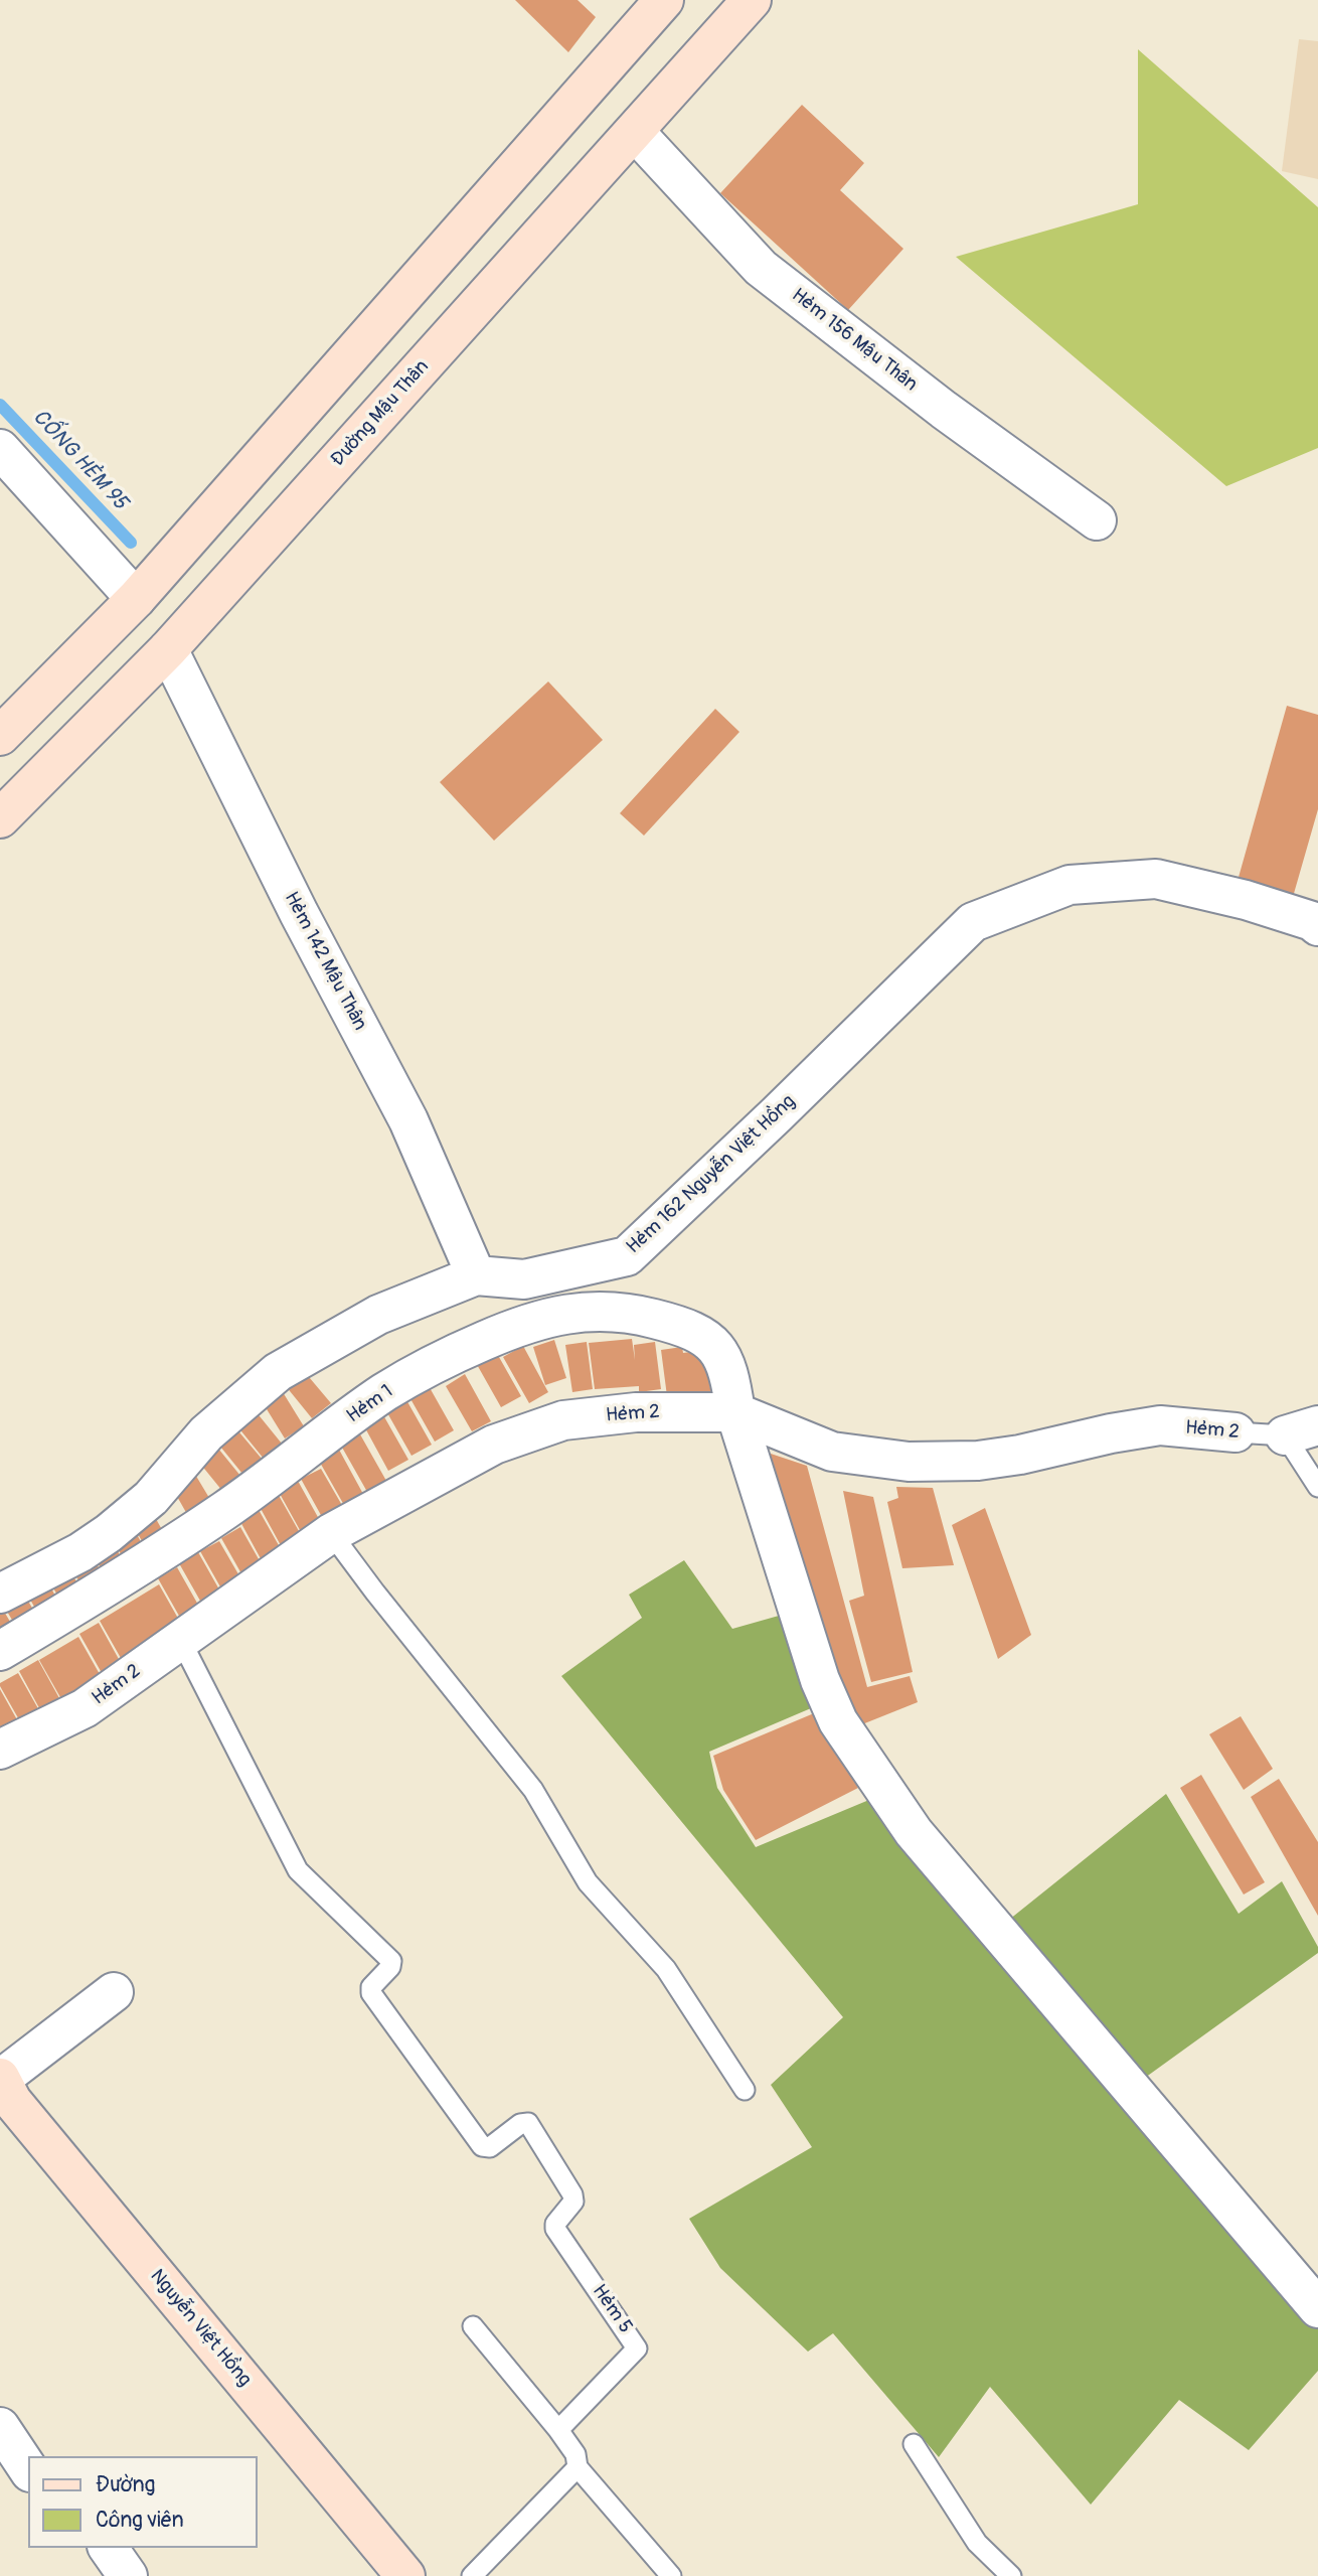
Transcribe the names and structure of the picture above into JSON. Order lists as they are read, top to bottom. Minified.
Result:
{"streets":{"main road":["Đường Mậu Thân","Nguyễn Việt Hồng"],"street":["Hẻm 156 Mậu Thân","Hẻm 142 Mậu Thân","Hẻm 162 Nguyễn Việt Hồng","Hẻm 1","Hẻm 2"],"lane":["Hẻm 5"]},"crossings":[["Hẻm 156 Mậu Thân","Đường Mậu Thân"],["Đường Mậu Thân","Hẻm 142 Mậu Thân"],["Hẻm 142 Mậu Thân","Hẻm 162 Nguyễn Việt Hồng"],["Hẻm 1","Hẻm 2"],["Hẻm 2","Hẻm 5"]],"water":["CỐNG HẺM 95"],"legend":["Đường","Công viên"]}
